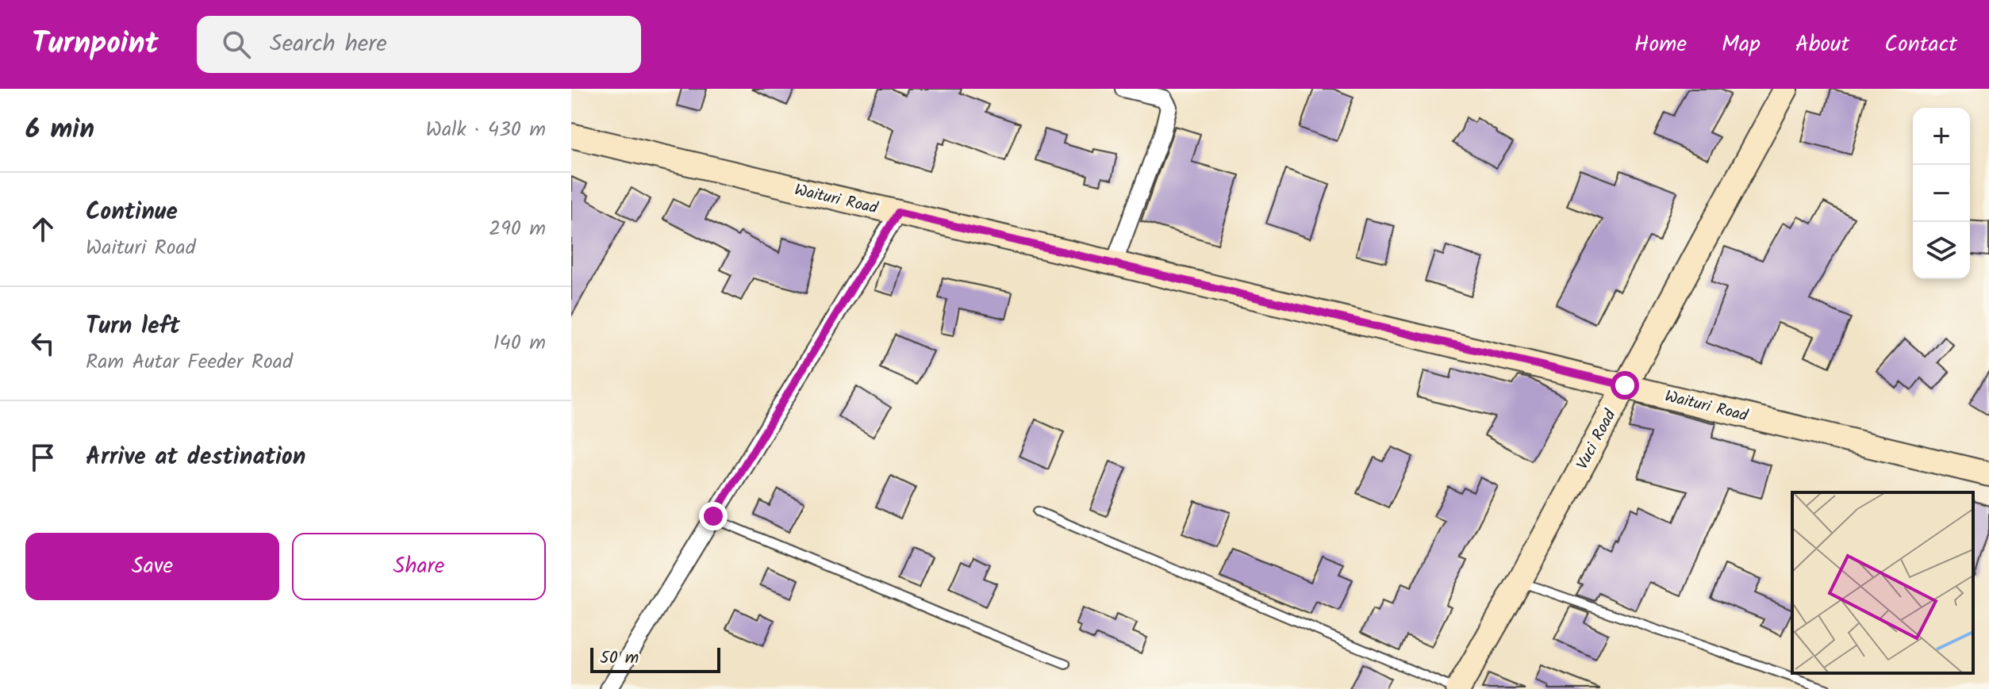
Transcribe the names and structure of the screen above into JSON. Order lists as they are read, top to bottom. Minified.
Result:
{"streets":{"main road":["Waituri Road","Vuci Road"]},"crossings":[["Waituri Road","Vuci Road"]],"scale_bar":"50 m","page":{"header":"Turnpoint","search":"Search here","nav":["Home","Map","About","Contact"],"heading":["6 min","Walk · 430 m"],"map_buttons":["+","−"],"list":[["Continue","Waituri Road","290 m"],["Turn left","Ram Autar Feeder Road","140 m"],"Arrive at destination"],"buttons":["Save","Share"],"scale":"50 m"}}
